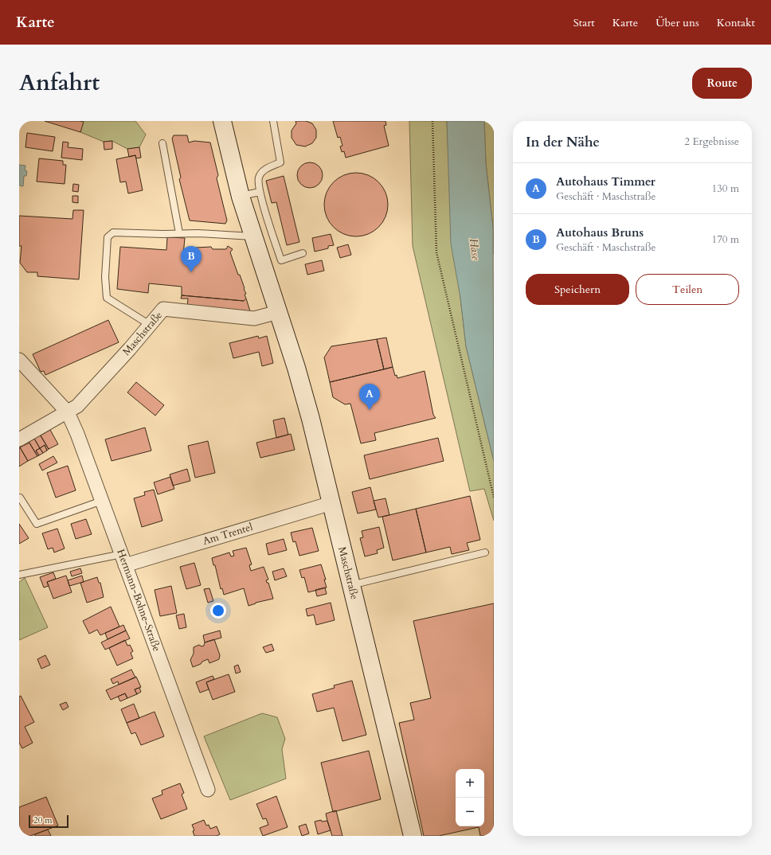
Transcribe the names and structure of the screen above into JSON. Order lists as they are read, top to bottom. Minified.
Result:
{"streets":{"main road":["Maschstraße"],"street":["Am Trentel","Hermann-Bohne-Straße"]},"crossings":[["Maschstraße","Am Trentel"],["Maschstraße","Hermann-Bohne-Straße"],["Am Trentel","Hermann-Bohne-Straße"]],"water":["Hase"],"scale_bar":"20 m","page":{"header":"Karte","nav":["Start","Karte","Über uns","Kontakt"],"title":"Anfahrt","buttons":["Route",["Speichern","Teilen"]],"heading":["In der Nähe","2 Ergebnisse"],"list":[{"mark":"A","name":"Autohaus Timmer","note":"Geschäft · Maschstraße","value":"130 m"},{"mark":"B","name":"Autohaus Bruns","note":"Geschäft · Maschstraße","value":"170 m"}],"pins":["B","A"],"map_buttons":["+","−"],"scale":"20 m"}}
